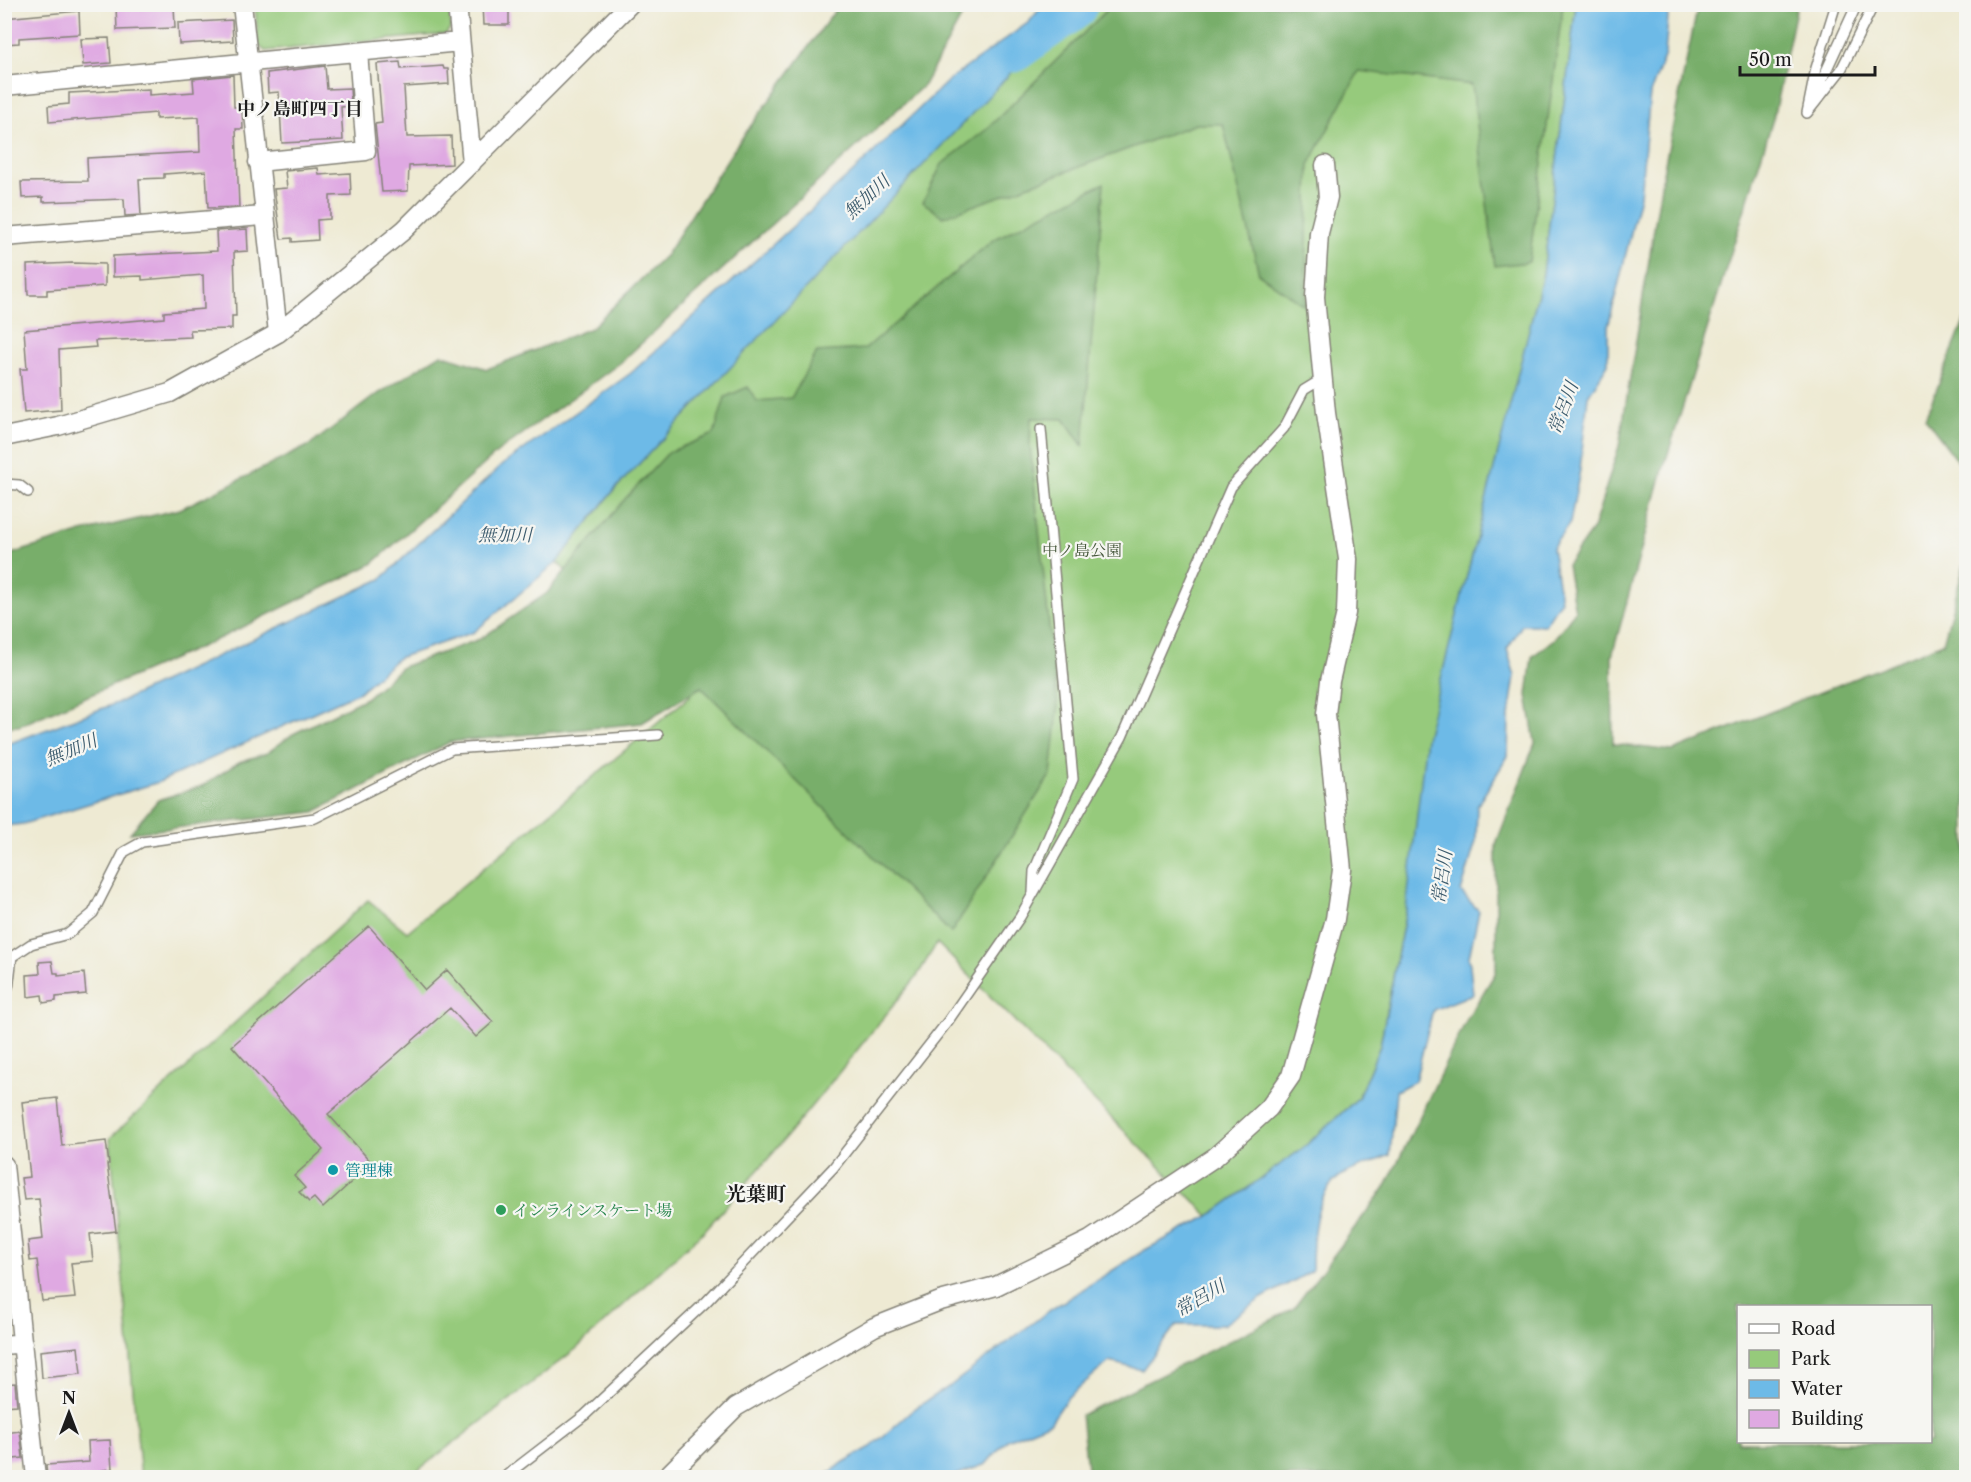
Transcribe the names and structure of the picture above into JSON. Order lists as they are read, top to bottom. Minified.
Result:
{"districts":["中ノ島町四丁目","光葉町"],"water":["無加川","常呂川"],"parks":["中ノ島公園"],"places":["管理棟","インラインスケート場"],"legend":["Road","Park","Water","Building"],"scale_bar":"50 m","north":"top"}
